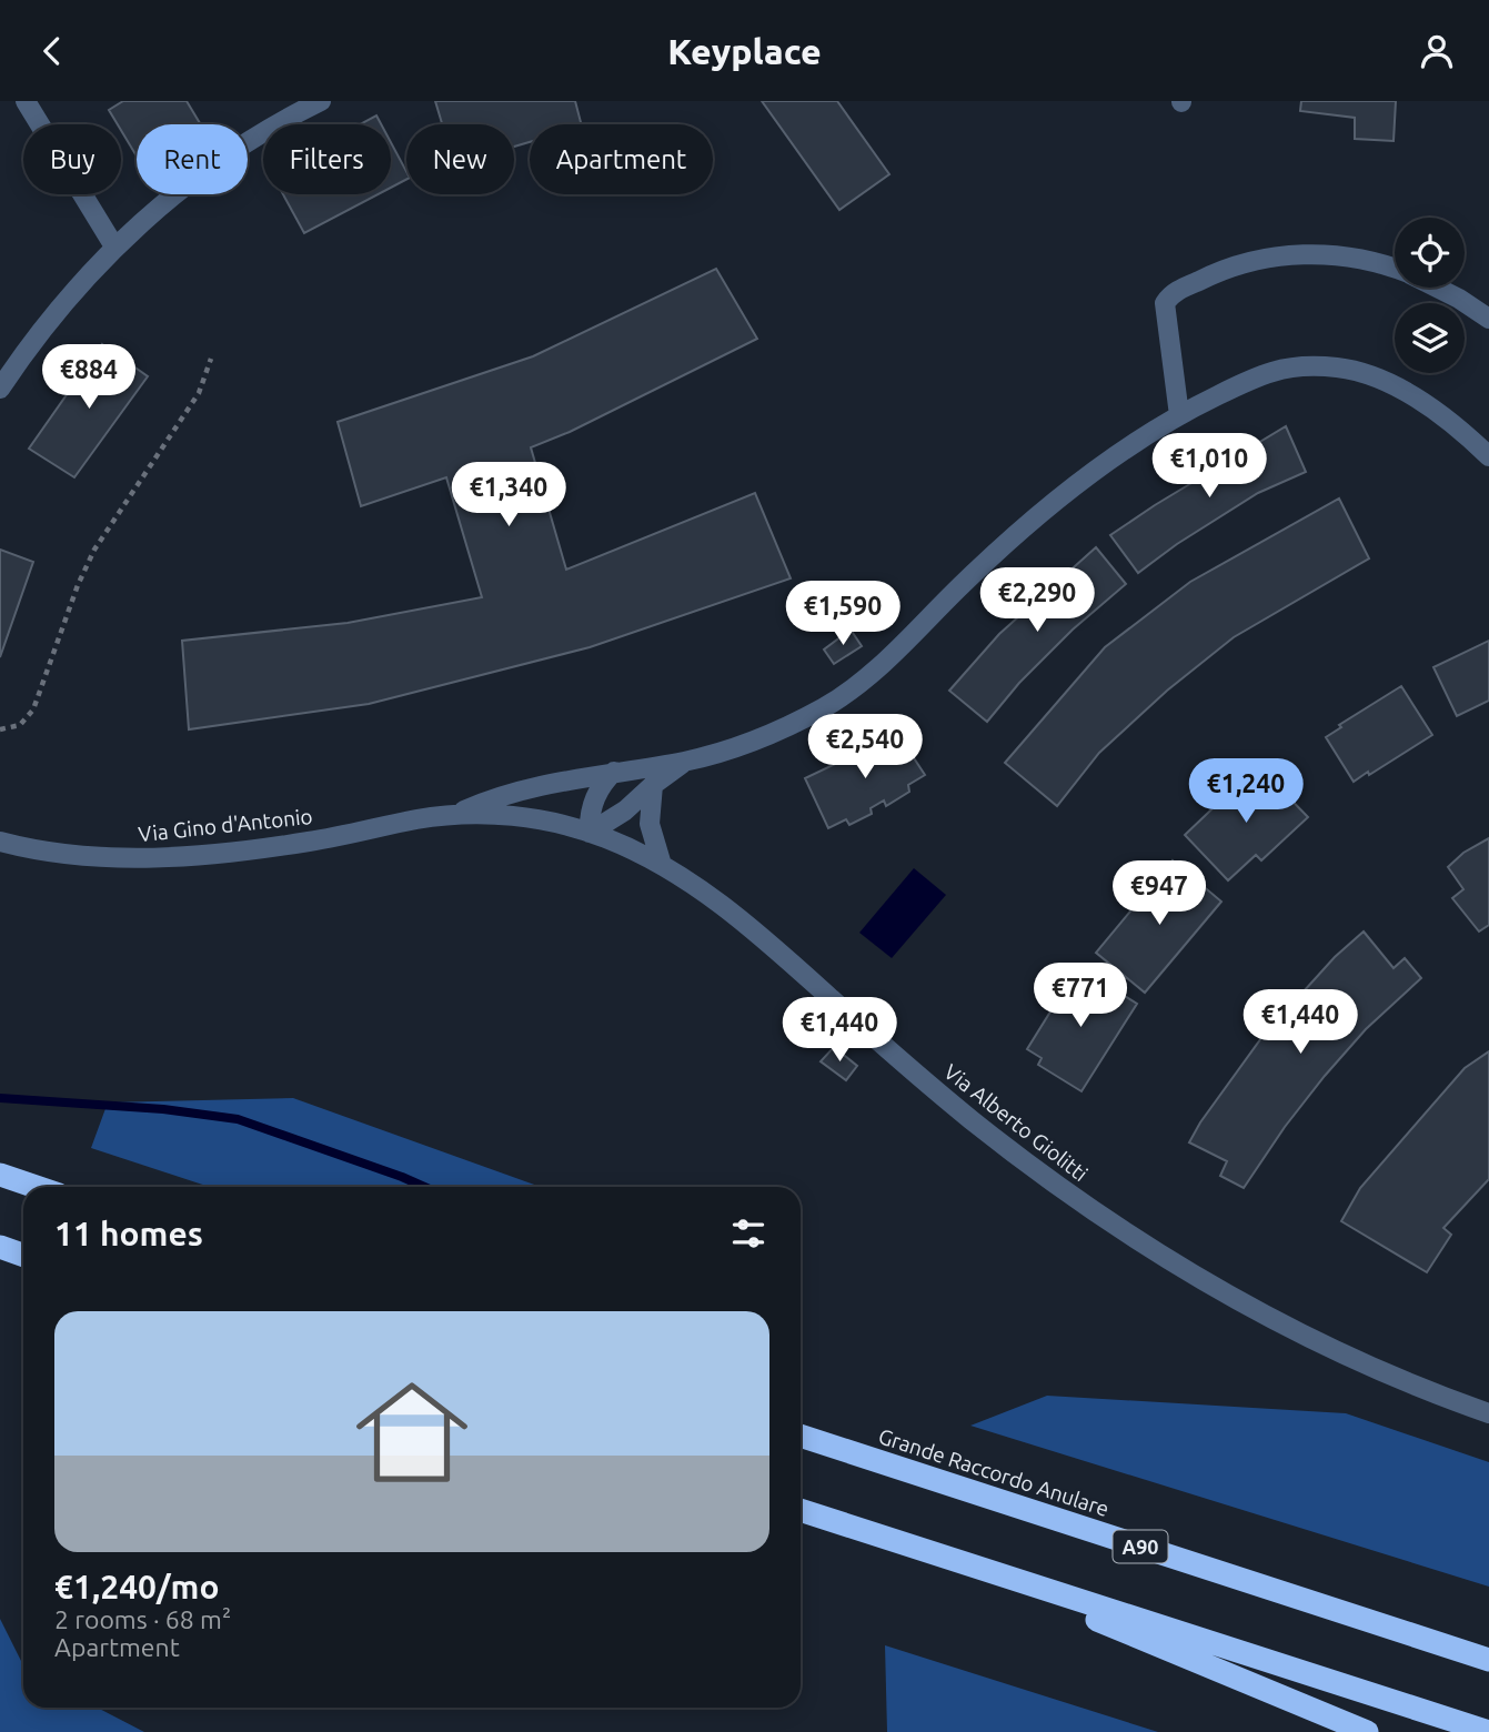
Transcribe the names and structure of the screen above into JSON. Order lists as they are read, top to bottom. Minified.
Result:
{"streets":{"highway":["Grande Raccordo Anulare","A90"],"street":["Via Gino d'Antonio","Via Alberto Giolitti"]},"crossings":[["Via Gino d'Antonio","Via Alberto Giolitti"]],"page":{"header":"Keyplace","chip":["Buy","Rent","Filters","New","Apartment"],"price":["€884","€1,010","€1,340","€2,290","€1,590","€2,540","€1,240","€947","€771","€1,440","€1,440"],"heading":"11 homes","list":[{"name":"€1,240/mo","note":"2 rooms · 68 m² · Apartment"}]}}
